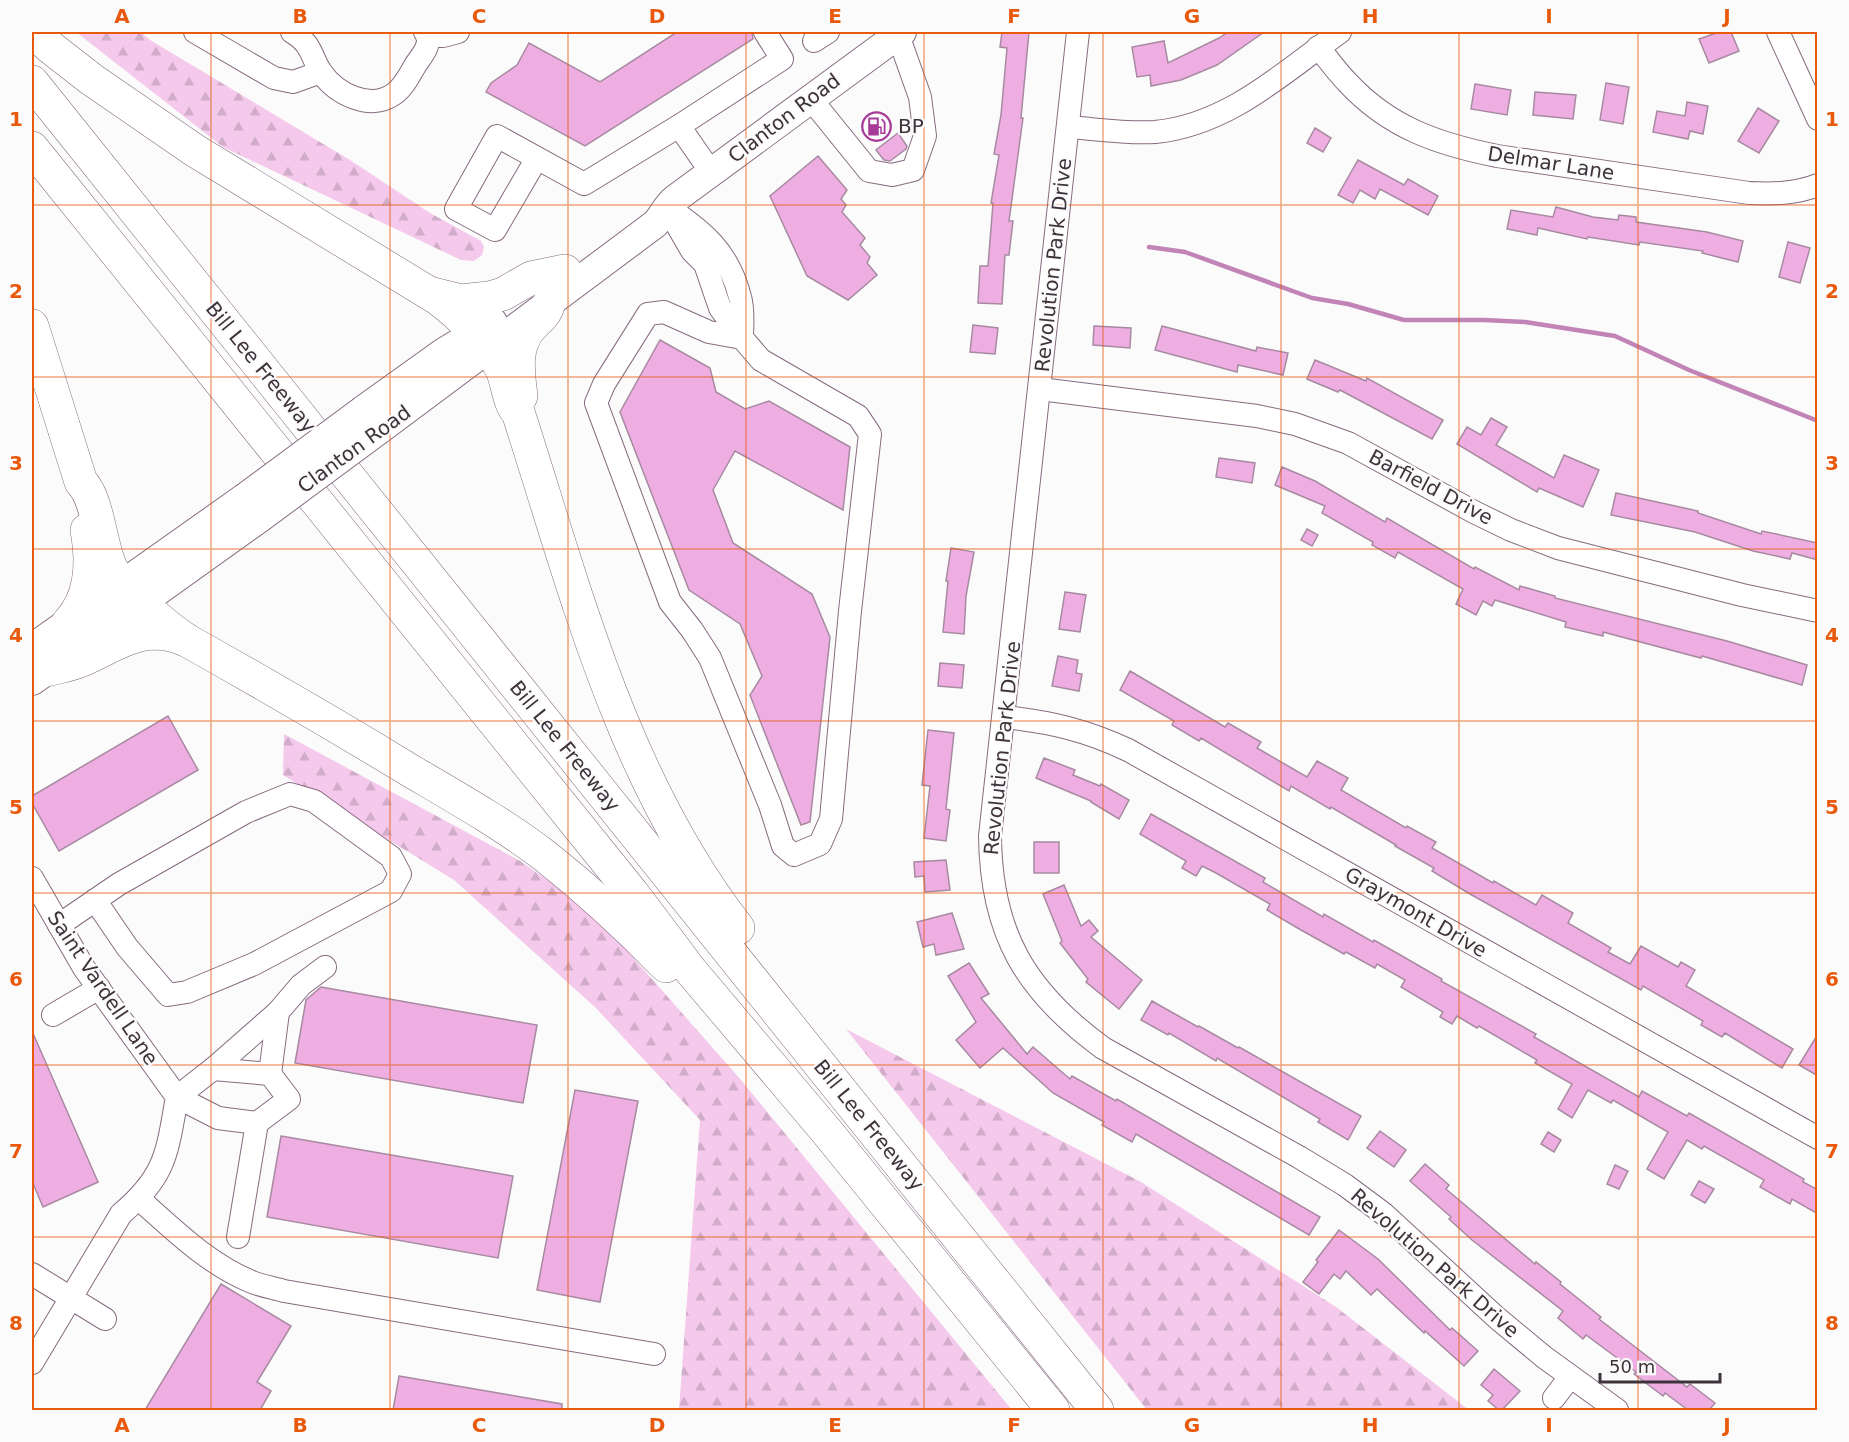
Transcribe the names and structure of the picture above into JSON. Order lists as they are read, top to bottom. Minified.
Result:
{"streets":{"highway":["Bill Lee Freeway"],"main road":["Clanton Road"],"street":["Delmar Lane","Revolution Park Drive","Barfield Drive","Graymont Drive","Saint Vardell Lane"]},"crossings":[["Revolution Park Drive","Barfield Drive"],["Revolution Park Drive","Graymont Drive"]],"places":{"fuel station":["BP"]},"scale_bar":"50 m","grid":{"columns":["A","B","C","D","E","F","G","H","I","J"],"rows":["1","2","3","4","5","6","7","8"]}}
